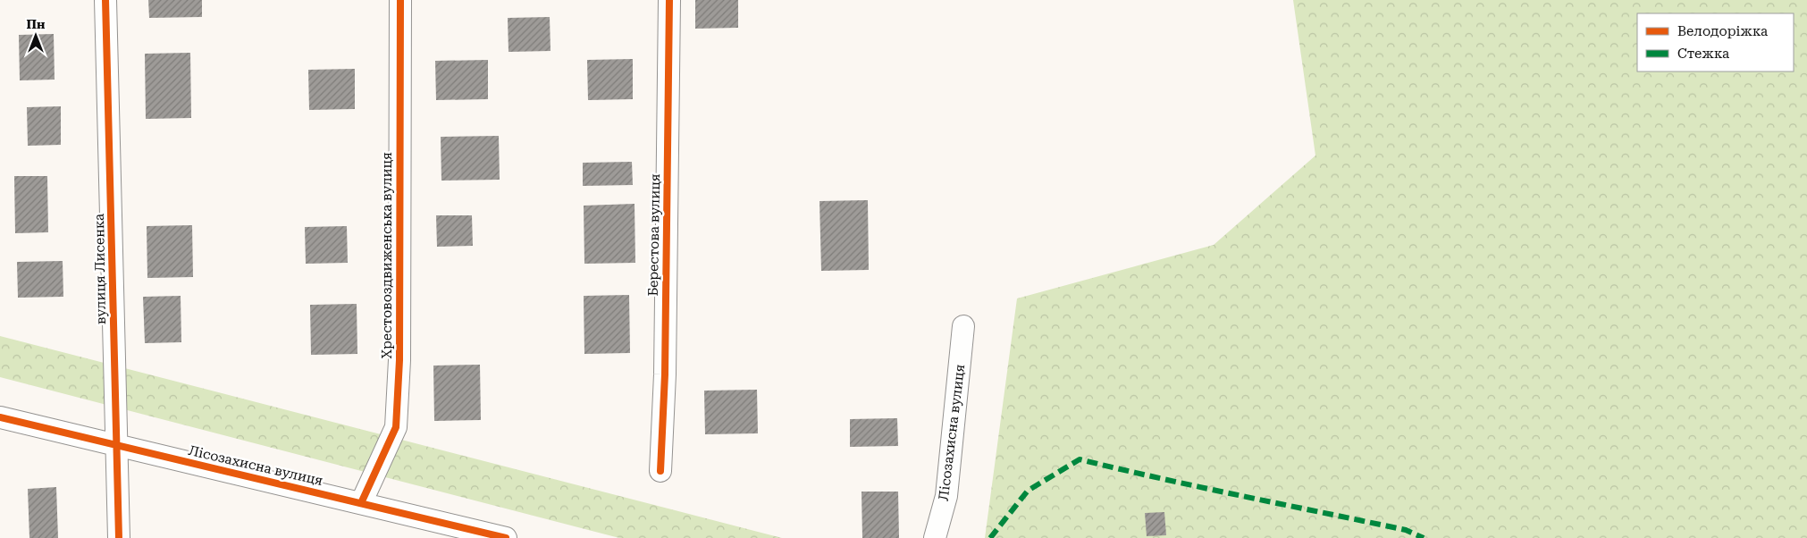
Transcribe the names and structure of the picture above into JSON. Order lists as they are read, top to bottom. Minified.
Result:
{"streets":{"street":["Берестова вулиця","Хрестовоздвиженська вулиця","вулиця Лисенка","Лісозахисна вулиця"]},"crossings":[["Хрестовоздвиженська вулиця","Лісозахисна вулиця"],["вулиця Лисенка","Лісозахисна вулиця"]],"legend":["Велодоріжка","Стежка"],"north":"top"}
